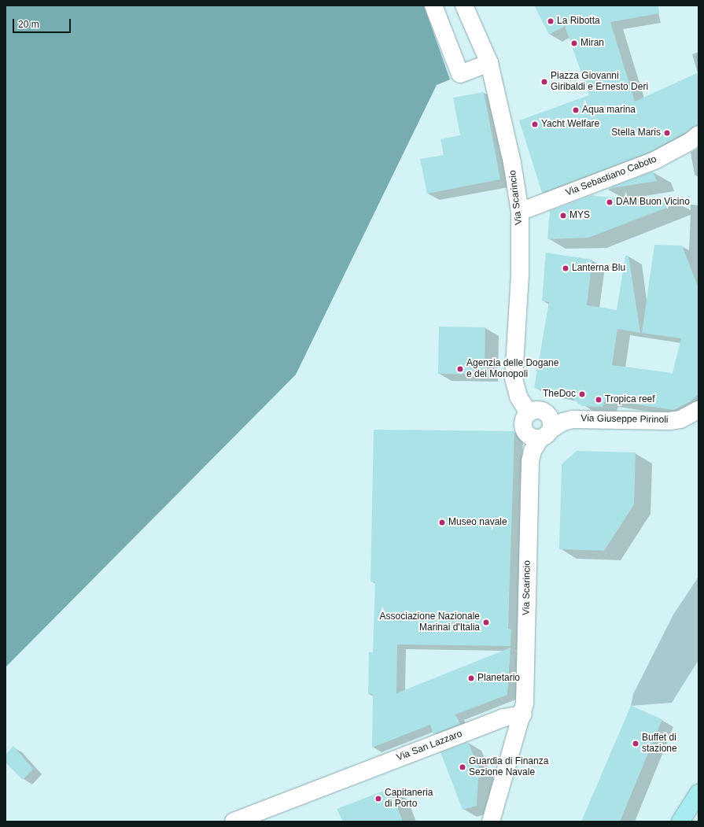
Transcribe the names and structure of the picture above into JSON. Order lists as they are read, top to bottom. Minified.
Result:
{"streets":{"street":["Via Sebastiano Caboto","Via Scarincio","Via Giuseppe Pirinoli","Via San Lazzaro"]},"crossings":[["Via Sebastiano Caboto","Via Scarincio"],["Via Scarincio","Via Giuseppe Pirinoli"],["Via Scarincio","Via San Lazzaro"]],"places":["La Ribotta","Miran","Piazza Giovanni Giribaldi e Ernesto Deri","Aqua marina","Yacht Welfare","Stella Maris","DAM Buon Vicino","MYS","Lanterna Blu","Agenzia delle Dogane e dei Monopoli","TheDoc","Tropica reef","Museo navale","Associazione Nazionale Marinai d'Italia","Planetario","Buffet di stazione","Guardia di Finanza Sezione Navale","Capitaneria di Porto"],"scale_bar":"20 m"}
